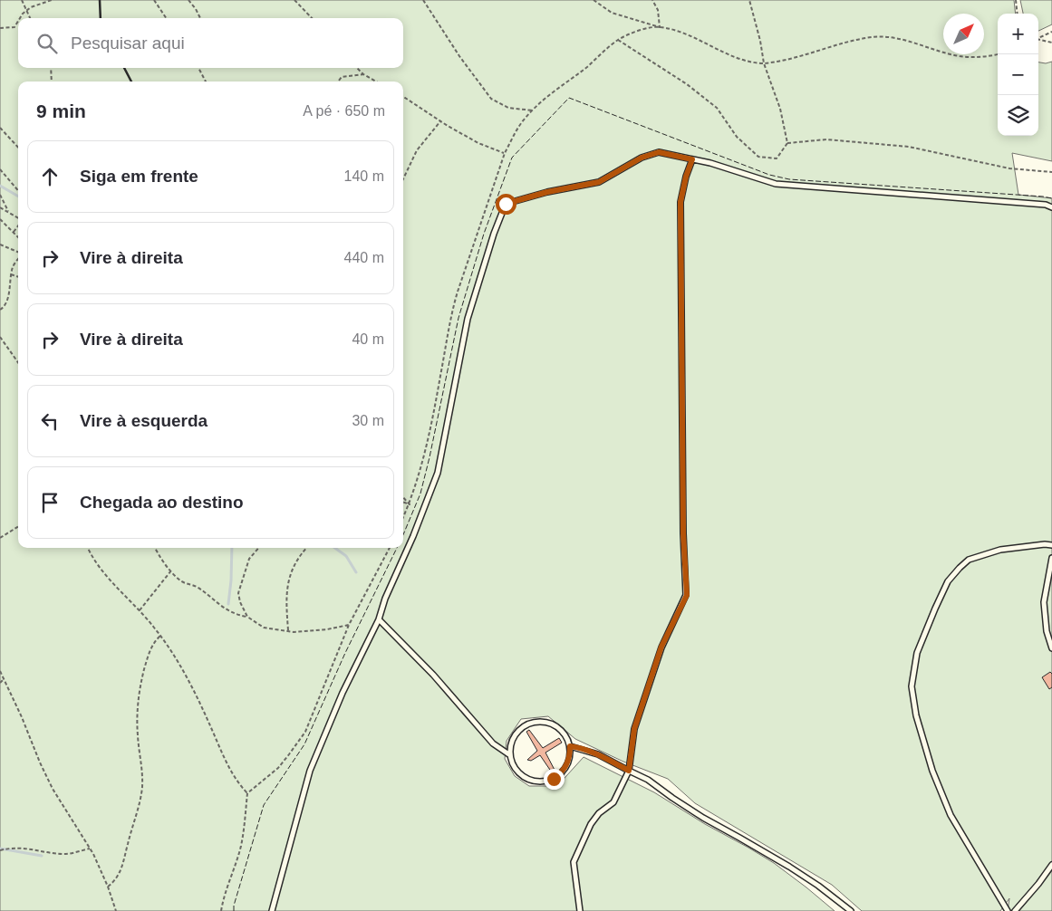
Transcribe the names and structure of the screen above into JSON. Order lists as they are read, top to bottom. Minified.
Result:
{"north":"top right","page":{"map_buttons":["+","−"],"search":"Pesquisar aqui","heading":["9 min","A pé · 650 m"],"list":[["Siga em frente","140 m"],["Vire à direita","440 m"],["Vire à direita","40 m"],["Vire à esquerda","30 m"],"Chegada ao destino"]}}
